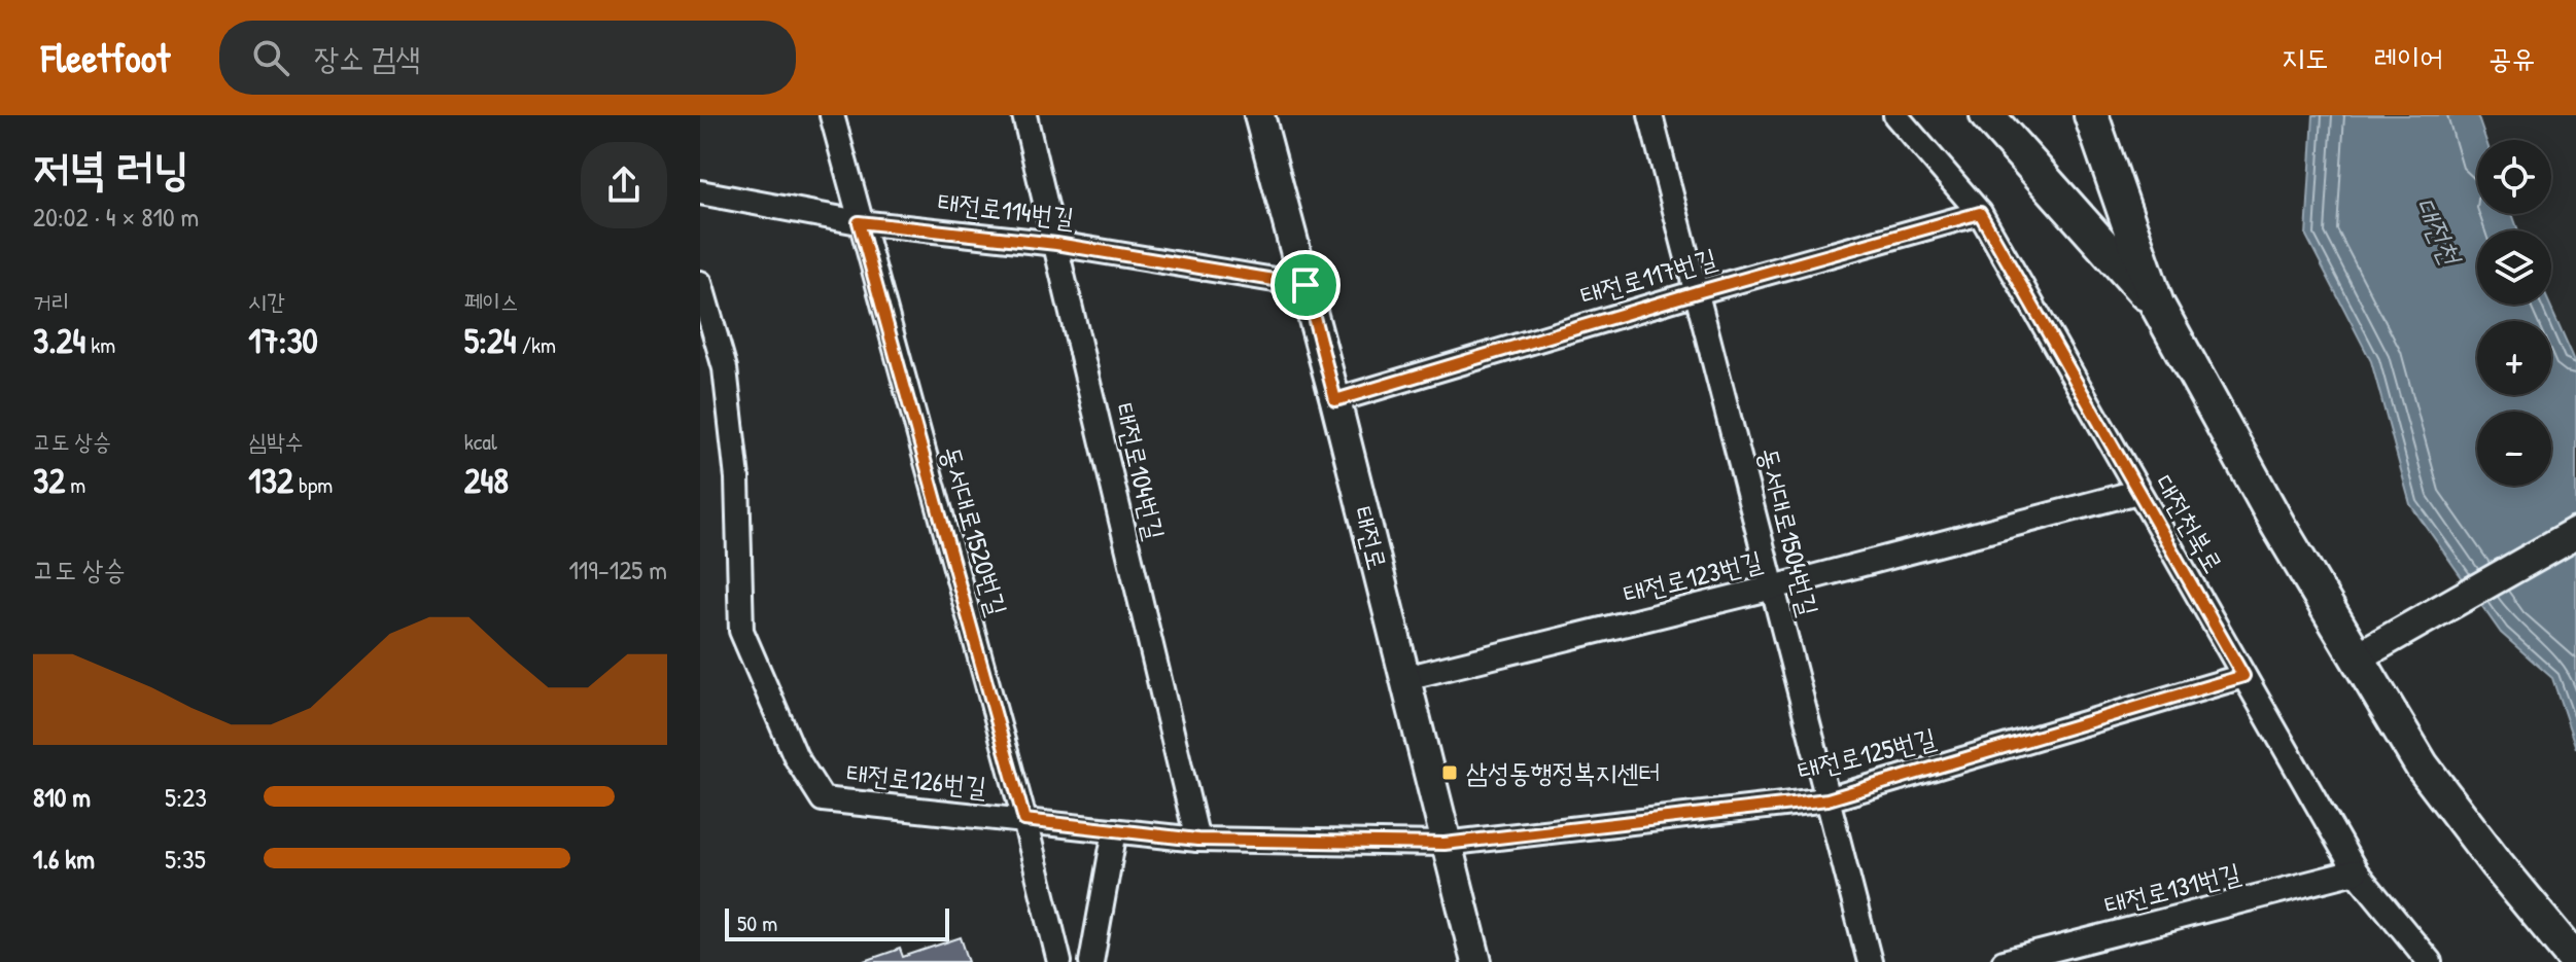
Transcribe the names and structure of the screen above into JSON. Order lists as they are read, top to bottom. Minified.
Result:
{"streets":{"street":["태전로114번길","태전로117번길","태전로104번길","대전천북로","동서대로1520번길","동서대로1504번길","태전로","태전로123번길","태전로125번길","태전로126번길","태전로131번길"]},"crossings":[["태전로114번길","태전로104번길"],["태전로114번길","동서대로1520번길"],["태전로114번길","태전로"],["태전로117번길","대전천북로"],["태전로117번길","동서대로1504번길"],["태전로117번길","태전로"],["태전로104번길","태전로126번길"],["대전천북로","태전로123번길"],["대전천북로","태전로125번길"],["대전천북로","태전로131번길"],["동서대로1520번길","태전로126번길"],["동서대로1504번길","태전로123번길"],["동서대로1504번길","태전로125번길"],["태전로","태전로123번길"],["태전로","태전로125번길"],["태전로","태전로126번길"],["태전로125번길","태전로126번길"]],"water":["대전천"],"places":{"transit":["삼성동행정복지센터"]},"scale_bar":"50 m","page":{"header":"Fleetfoot","search":"장소 검색","nav":["지도","레이어","공유"],"heading":["저녁 러닝","20:02 · 4 × 810 m"],"map_buttons":["+","−"],"stats":[["거리","3.24 km"],["시간","17:30"],["페이스","5:24 /km"],["고도 상승","32 m"],["심박수","132 bpm"],["kcal","248"]],"chart":["고도 상승","119–125 m"],"list":[{"name":"810 m","note":"5:23"},{"name":"1.6 km","note":"5:35"}],"scale":"50 m"}}
